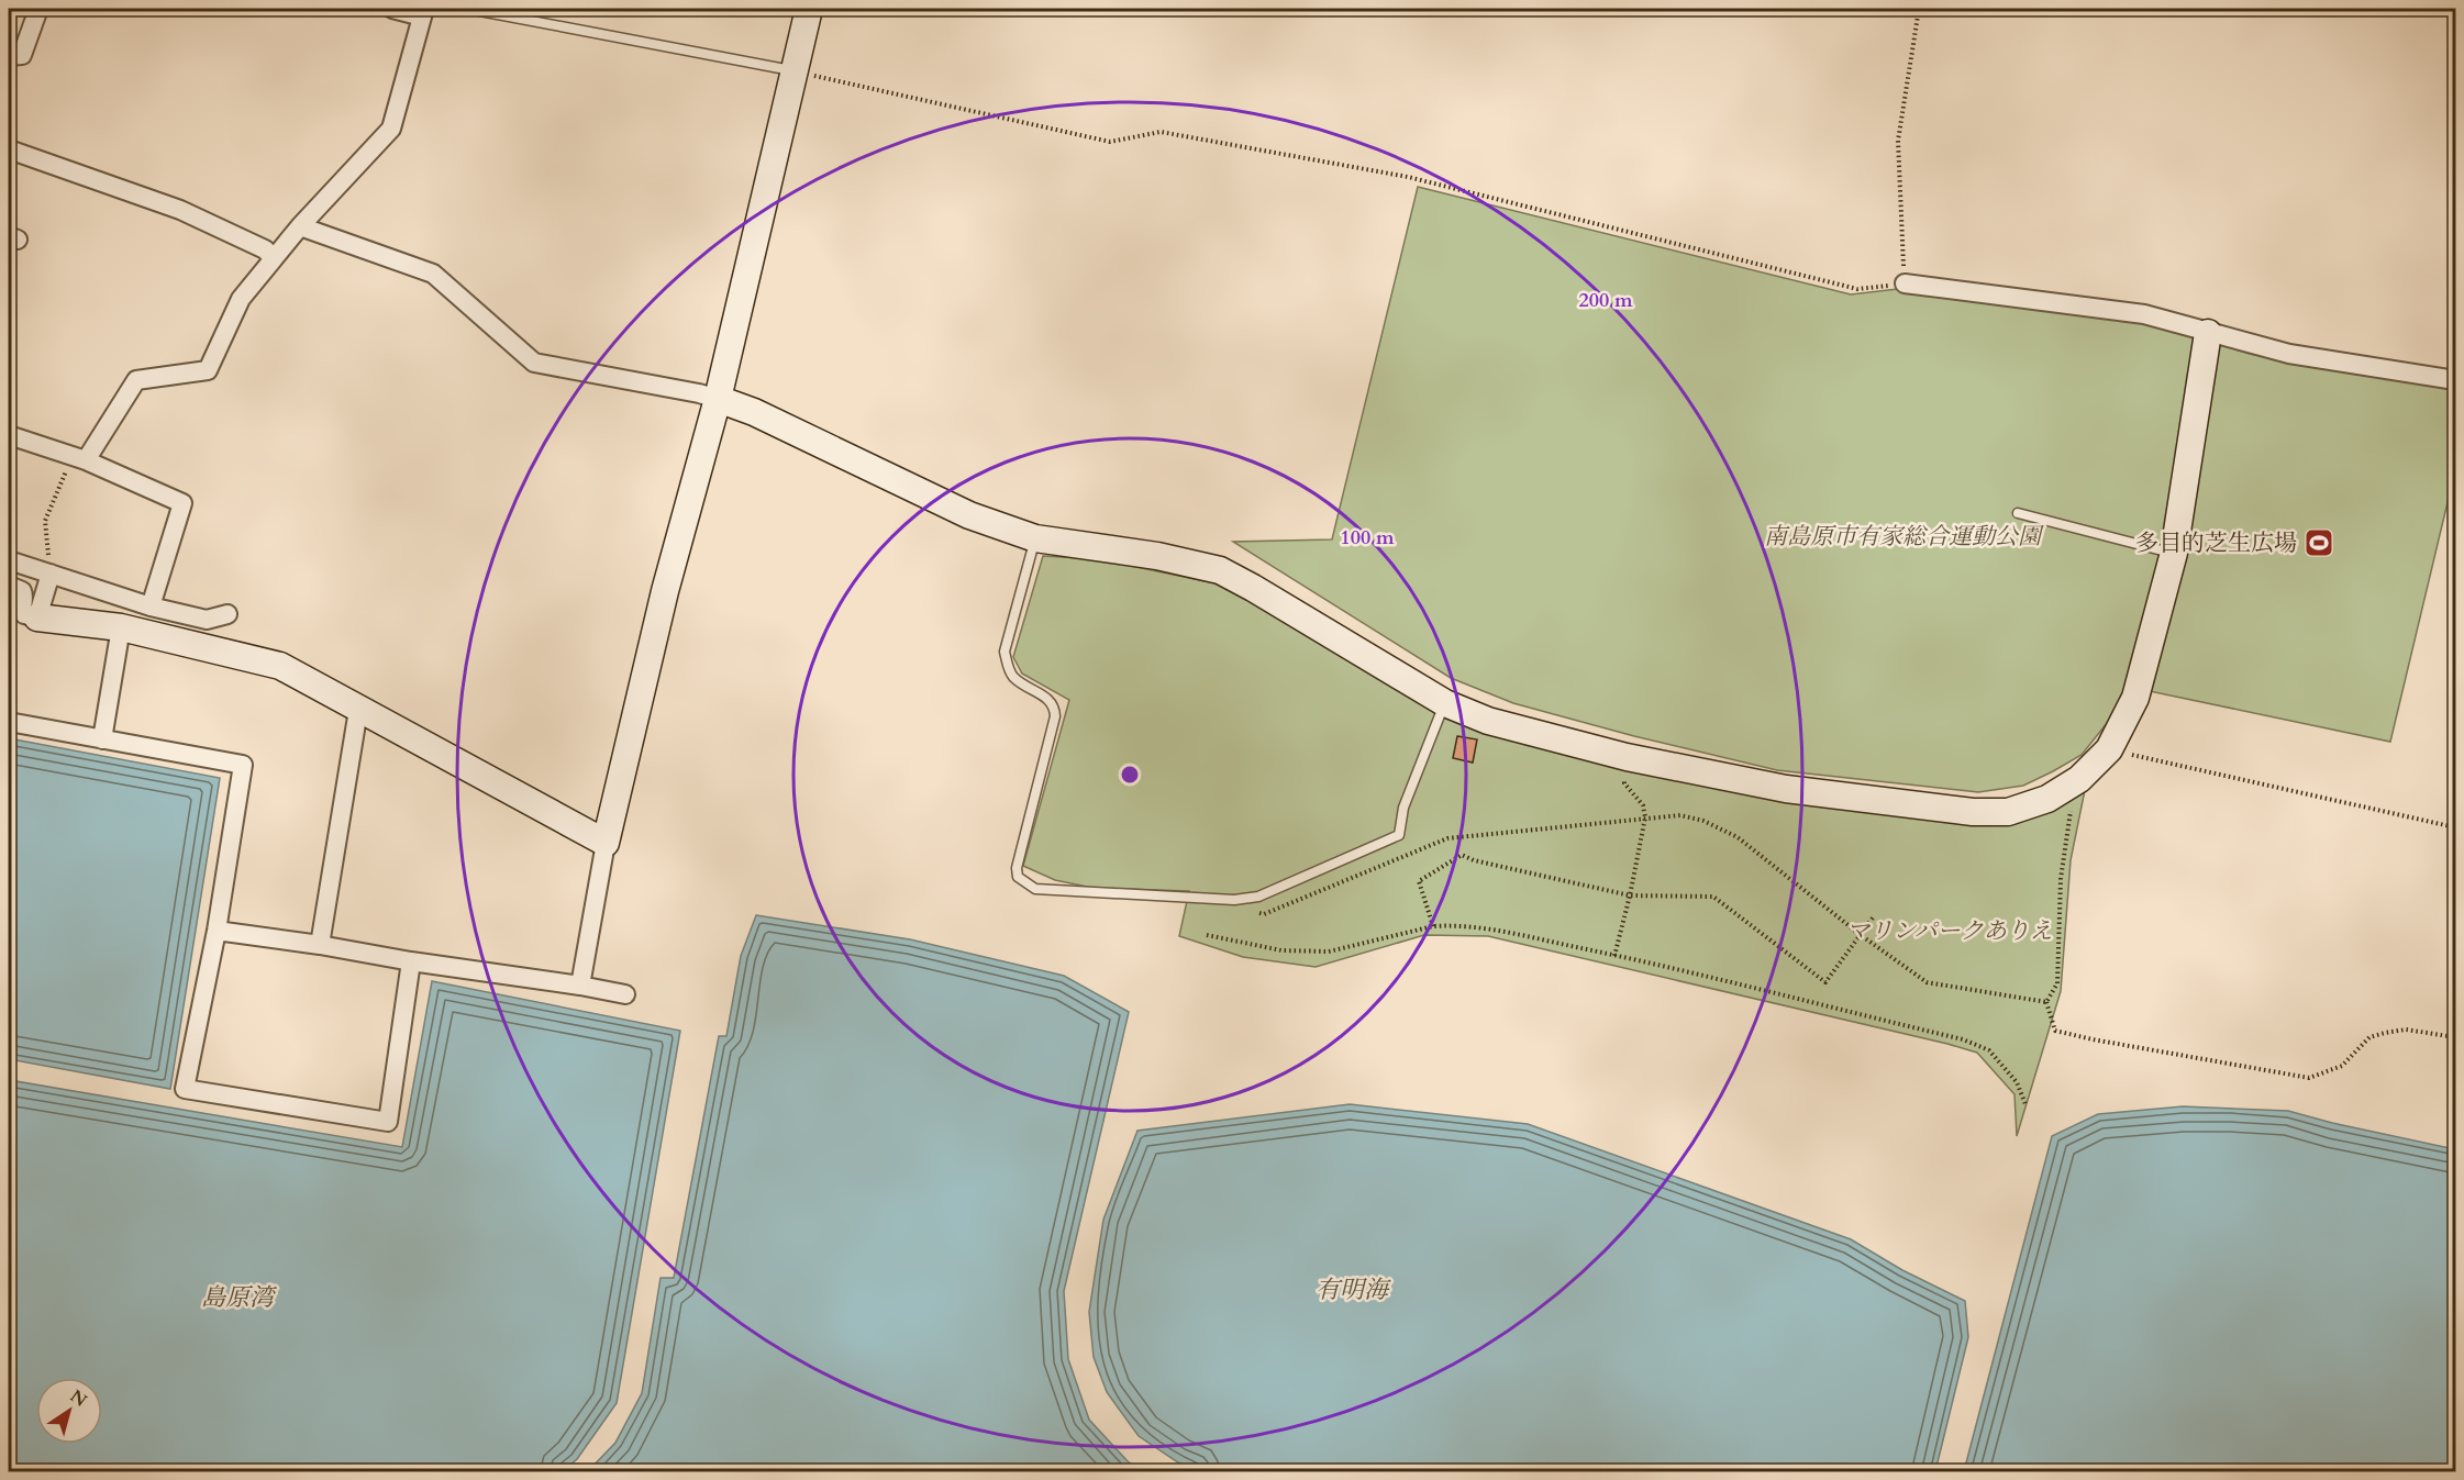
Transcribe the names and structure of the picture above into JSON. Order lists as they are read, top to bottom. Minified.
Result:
{"water":["有明海","島原湾"],"parks":["南島原市有家総合運動公園","マリンパークありえ"],"places":{"sports":["多目的芝生広場"]},"north":"top right","rings":["200 m","100 m"]}
